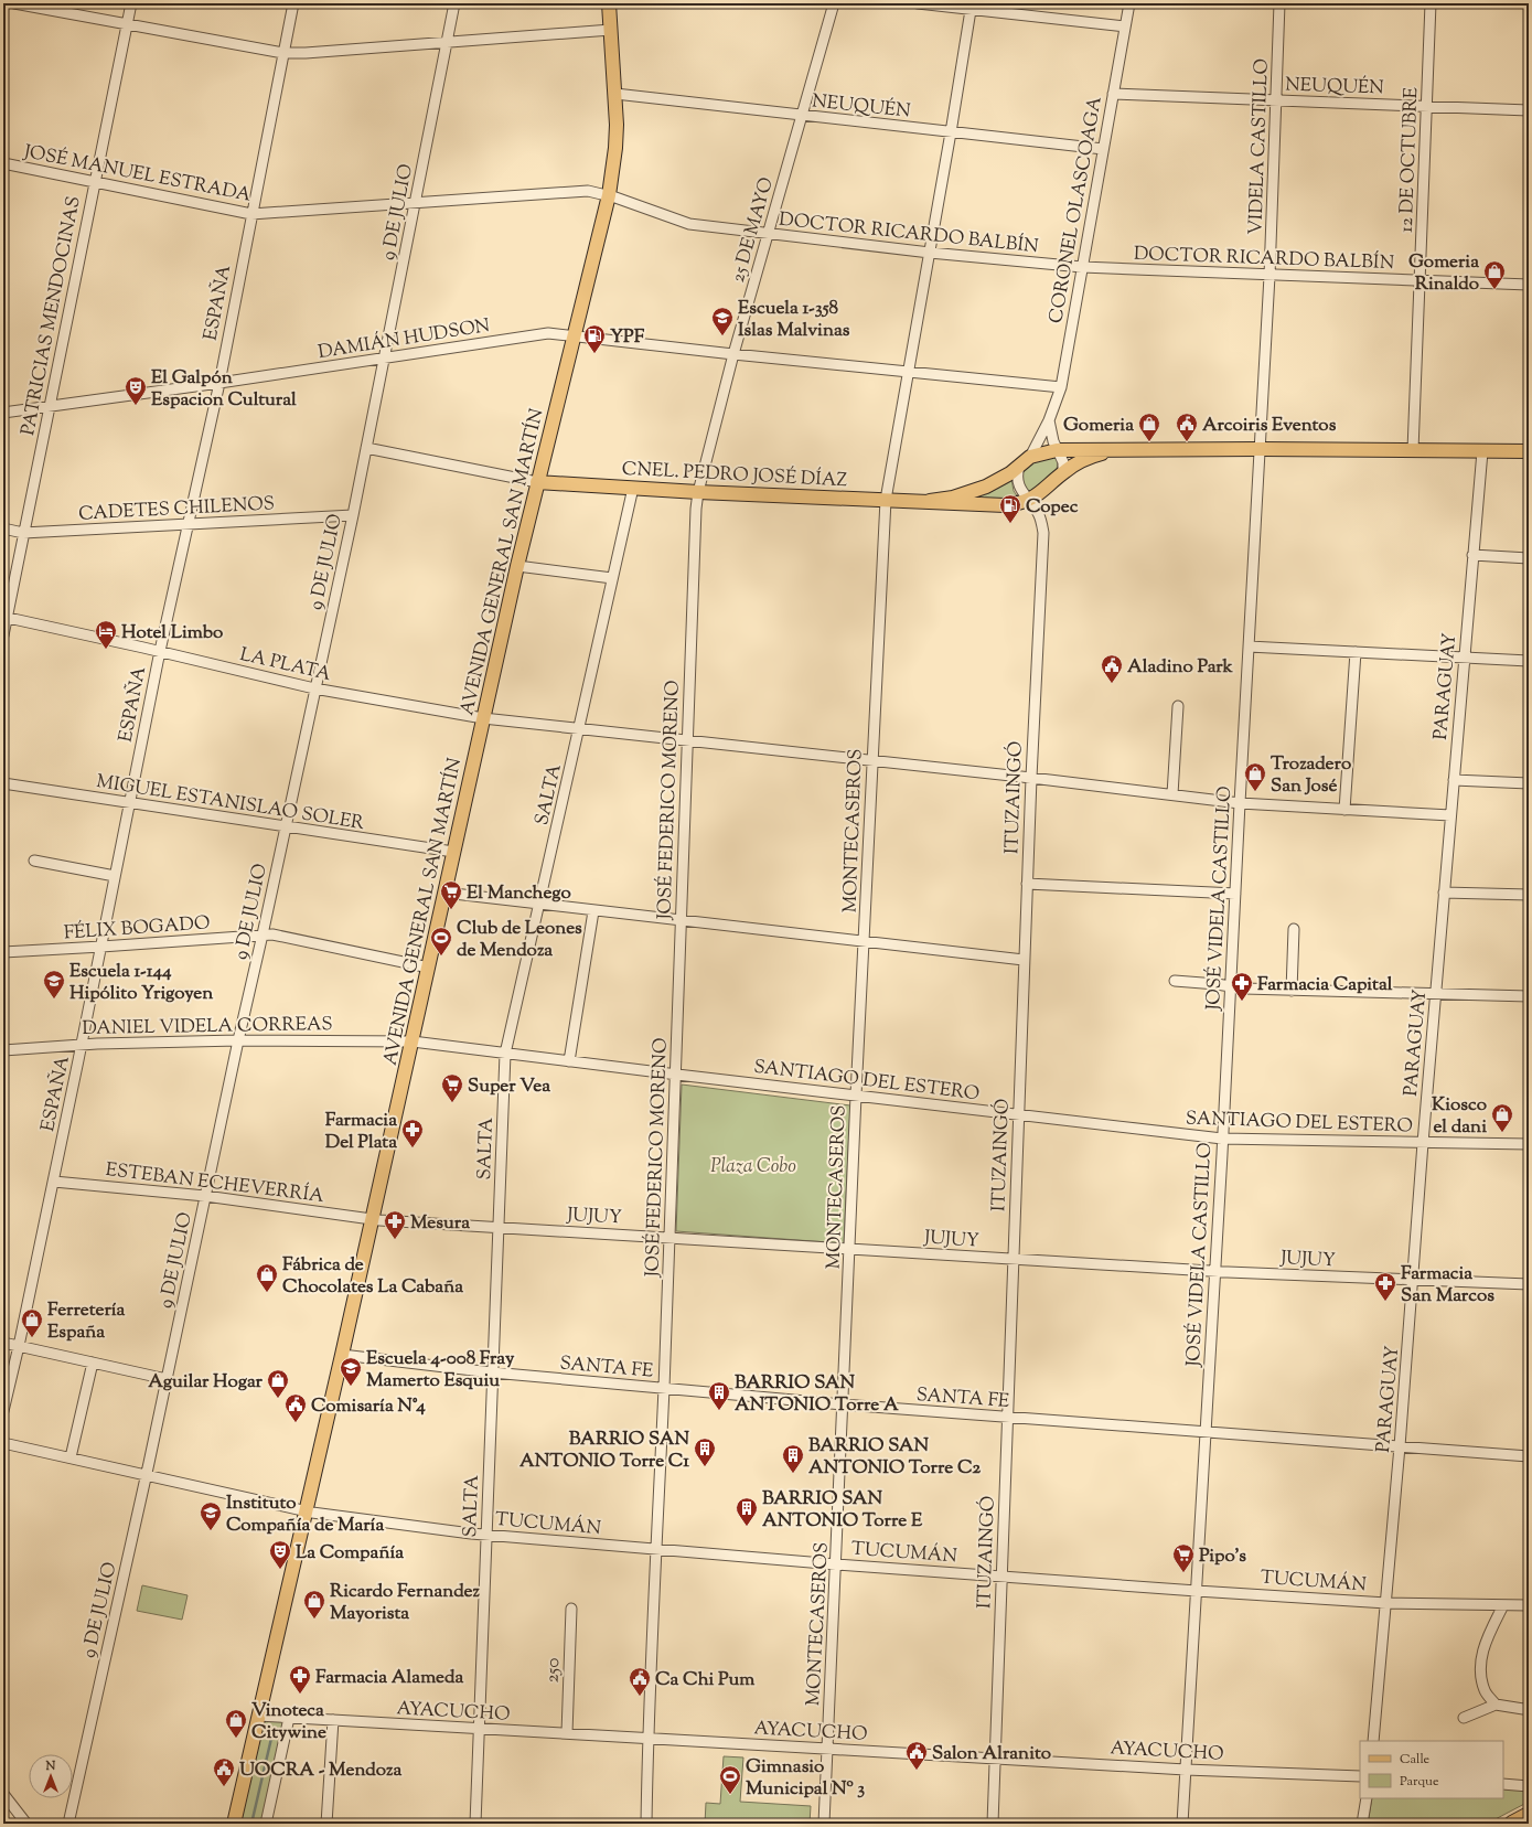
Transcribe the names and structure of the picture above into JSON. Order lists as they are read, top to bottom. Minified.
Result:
{"streets":{"main road":["CNEL. PEDRO JOSÉ DÍAZ","AVENIDA GENERAL SAN MARTÍN"],"street":["NEUQUÉN","VIDELA CASTILLO","12 DE OCTUBRE","JOSÉ MANUEL ESTRADA","CORONEL OLASCOAGA","9 DE JULIO","25 DE MAYO","DOCTOR RICARDO BALBÍN","ESPAÑA","PATRICIAS MENDOCINAS","DAMIÁN HUDSON","CADETES CHILENOS","LA PLATA","PARAGUAY","SALTA","ITUZAINGÓ","JOSÉ FEDERICO MORENO","MIGUEL ESTANISLAO SOLER","MONTECASEROS","JOSÉ VIDELA CASTILLO","FÉLIX BOGADO","DANIEL VIDELA CORREAS","SANTIAGO DEL ESTERO","ESTEBAN ECHEVERRÍA","JUJUY","SANTA FE","TUCUMÁN","250","AYACUCHO"]},"crossings":[["NEUQUÉN","VIDELA CASTILLO"],["NEUQUÉN","12 DE OCTUBRE"],["NEUQUÉN","CORONEL OLASCOAGA"],["NEUQUÉN","25 DE MAYO"],["NEUQUÉN","AVENIDA GENERAL SAN MARTÍN"],["NEUQUÉN","MONTECASEROS"],["VIDELA CASTILLO","DOCTOR RICARDO BALBÍN"],["VIDELA CASTILLO","CNEL. PEDRO JOSÉ DÍAZ"],["VIDELA CASTILLO","JOSÉ VIDELA CASTILLO"],["12 DE OCTUBRE","DOCTOR RICARDO BALBÍN"],["12 DE OCTUBRE","CNEL. PEDRO JOSÉ DÍAZ"],["JOSÉ MANUEL ESTRADA","9 DE JULIO"],["JOSÉ MANUEL ESTRADA","DOCTOR RICARDO BALBÍN"],["JOSÉ MANUEL ESTRADA","ESPAÑA"],["JOSÉ MANUEL ESTRADA","PATRICIAS MENDOCINAS"],["JOSÉ MANUEL ESTRADA","AVENIDA GENERAL SAN MARTÍN"],["CORONEL OLASCOAGA","DOCTOR RICARDO BALBÍN"],["CORONEL OLASCOAGA","DAMIÁN HUDSON"],["CORONEL OLASCOAGA","CNEL. PEDRO JOSÉ DÍAZ"],["9 DE JULIO","DAMIÁN HUDSON"],["9 DE JULIO","CADETES CHILENOS"],["9 DE JULIO","LA PLATA"],["9 DE JULIO","MIGUEL ESTANISLAO SOLER"],["9 DE JULIO","FÉLIX BOGADO"],["9 DE JULIO","DANIEL VIDELA CORREAS"],["9 DE JULIO","ESTEBAN ECHEVERRÍA"],["9 DE JULIO","TUCUMÁN"],["25 DE MAYO","DOCTOR RICARDO BALBÍN"],["25 DE MAYO","DAMIÁN HUDSON"],["25 DE MAYO","CNEL. PEDRO JOSÉ DÍAZ"],["25 DE MAYO","JOSÉ FEDERICO MORENO"],["DOCTOR RICARDO BALBÍN","AVENIDA GENERAL SAN MARTÍN"],["DOCTOR RICARDO BALBÍN","MONTECASEROS"],["ESPAÑA","DAMIÁN HUDSON"],["ESPAÑA","CADETES CHILENOS"],["ESPAÑA","LA PLATA"],["ESPAÑA","MIGUEL ESTANISLAO SOLER"],["ESPAÑA","FÉLIX BOGADO"],["ESPAÑA","DANIEL VIDELA CORREAS"],["ESPAÑA","ESTEBAN ECHEVERRÍA"],["PATRICIAS MENDOCINAS","DAMIÁN HUDSON"],["PATRICIAS MENDOCINAS","CADETES CHILENOS"],["PATRICIAS MENDOCINAS","LA PLATA"],["DAMIÁN HUDSON","AVENIDA GENERAL SAN MARTÍN"],["DAMIÁN HUDSON","MONTECASEROS"],["CNEL. PEDRO JOSÉ DÍAZ","AVENIDA GENERAL SAN MARTÍN"],["CNEL. PEDRO JOSÉ DÍAZ","PARAGUAY"],["CNEL. PEDRO JOSÉ DÍAZ","SALTA"],["CNEL. PEDRO JOSÉ DÍAZ","ITUZAINGÓ"],["CNEL. PEDRO JOSÉ DÍAZ","JOSÉ FEDERICO MORENO"],["CNEL. PEDRO JOSÉ DÍAZ","MONTECASEROS"],["CNEL. PEDRO JOSÉ DÍAZ","JOSÉ VIDELA CASTILLO"],["AVENIDA GENERAL SAN MARTÍN","LA PLATA"],["AVENIDA GENERAL SAN MARTÍN","MIGUEL ESTANISLAO SOLER"],["AVENIDA GENERAL SAN MARTÍN","FÉLIX BOGADO"],["AVENIDA GENERAL SAN MARTÍN","DANIEL VIDELA CORREAS"],["AVENIDA GENERAL SAN MARTÍN","SANTIAGO DEL ESTERO"],["AVENIDA GENERAL SAN MARTÍN","ESTEBAN ECHEVERRÍA"],["AVENIDA GENERAL SAN MARTÍN","JUJUY"],["AVENIDA GENERAL SAN MARTÍN","SANTA FE"],["AVENIDA GENERAL SAN MARTÍN","TUCUMÁN"],["AVENIDA GENERAL SAN MARTÍN","AYACUCHO"],["LA PLATA","PARAGUAY"],["LA PLATA","SALTA"],["LA PLATA","ITUZAINGÓ"],["LA PLATA","JOSÉ FEDERICO MORENO"],["LA PLATA","MONTECASEROS"],["LA PLATA","JOSÉ VIDELA CASTILLO"],["PARAGUAY","SANTIAGO DEL ESTERO"],["PARAGUAY","JUJUY"],["PARAGUAY","SANTA FE"],["PARAGUAY","TUCUMÁN"],["SALTA","SANTIAGO DEL ESTERO"],["SALTA","JUJUY"],["SALTA","SANTA FE"],["SALTA","TUCUMÁN"],["SALTA","AYACUCHO"],["ITUZAINGÓ","SANTIAGO DEL ESTERO"],["ITUZAINGÓ","JUJUY"],["ITUZAINGÓ","SANTA FE"],["ITUZAINGÓ","TUCUMÁN"],["ITUZAINGÓ","AYACUCHO"],["JOSÉ FEDERICO MORENO","SANTIAGO DEL ESTERO"],["JOSÉ FEDERICO MORENO","JUJUY"],["JOSÉ FEDERICO MORENO","SANTA FE"],["JOSÉ FEDERICO MORENO","TUCUMÁN"],["JOSÉ FEDERICO MORENO","AYACUCHO"],["MONTECASEROS","SANTIAGO DEL ESTERO"],["MONTECASEROS","JUJUY"],["MONTECASEROS","SANTA FE"],["MONTECASEROS","TUCUMÁN"],["MONTECASEROS","AYACUCHO"],["JOSÉ VIDELA CASTILLO","SANTIAGO DEL ESTERO"],["JOSÉ VIDELA CASTILLO","JUJUY"],["JOSÉ VIDELA CASTILLO","SANTA FE"],["JOSÉ VIDELA CASTILLO","TUCUMÁN"],["JOSÉ VIDELA CASTILLO","AYACUCHO"],["DANIEL VIDELA CORREAS","SANTIAGO DEL ESTERO"],["ESTEBAN ECHEVERRÍA","JUJUY"],["250","AYACUCHO"]],"parks":["Plaza Cobo"],"places":{"shop":["Gomeria Rinaldo","Gomeria","Trozadero San José","Kiosco el dani","Fábrica de Chocolates La Cabaña","Ferretería España","Aguilar Hogar","Ricardo Fernandez Mayorista","Vinoteca Citywine"],"school or university":["Escuela 1-358 Islas Malvinas","Escuela 1-144 Hipólito Yrigoyen","Escuela 4-008 Fray Mamerto Esquiu","Instituto Compañía de María"],"fuel station":["YPF","Copec"],"theatre":["El Galpón Espacion Cultural","La Compañía"],"public building":["Arcoiris Eventos","Aladino Park","Comisaría N°4","Ca Chi Pum","Salon Alranito","UOCRA - Mendoza"],"hotel":["Hotel Limbo"],"supermarket":["El Manchego","Super Vea","Pipo's"],"sports":["Club de Leones de Mendoza","Gimnasio Municipal Nº 3"],"pharmacy":["Farmacia Capital","Farmacia Del Plata","Mesura","Farmacia San Marcos","Farmacia Alameda"],"building":["BARRIO SAN ANTONIO Torre A","BARRIO SAN ANTONIO Torre C1","BARRIO SAN ANTONIO Torre C2","BARRIO SAN ANTONIO Torre E"]},"legend":["Calle","Parque"],"north":"top"}
